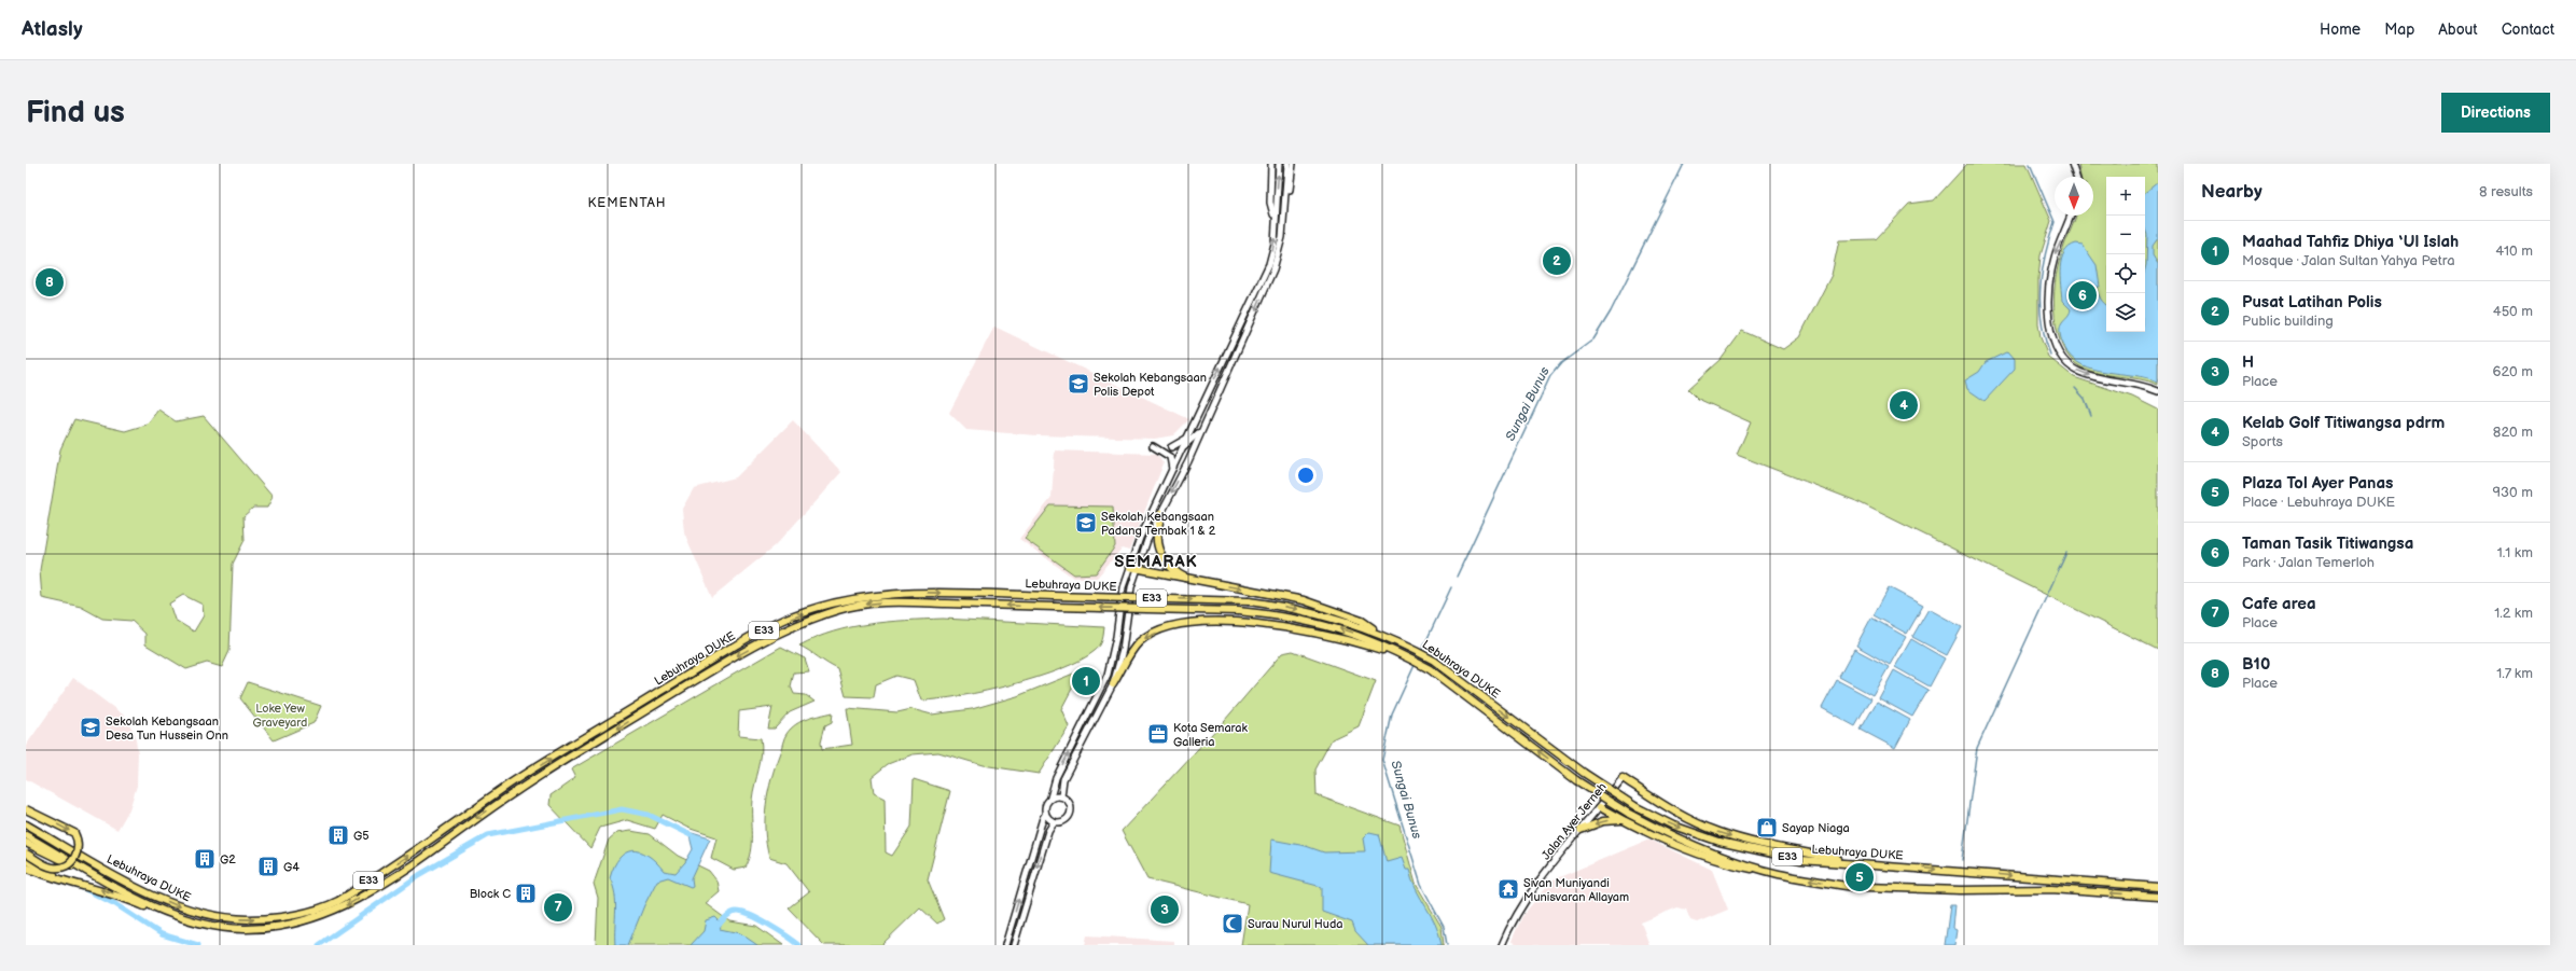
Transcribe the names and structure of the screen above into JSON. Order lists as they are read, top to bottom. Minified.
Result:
{"streets":{"highway":["Lebuhraya DUKE","E33"],"main road":["Jalan Ayer Jerneh"]},"districts":["KEMENTAH","SEMARAK"],"water":["Sungai Bunus"],"parks":["Loke Yew Graveyard"],"places":{"school or university":["Sekolah Kebangsaan Polis Depot","Sekolah Kebangsaan Padang Tembak 1 & 2","Sekolah Kebangsaan Desa Tun Hussein Onn"],"office":["Kota Semarak Galleria"],"shop":["Sayap Niaga"],"building":["G5","G2","G4","Block C"],"temple":["Sivan Muniyandi Munisvaran Allayam"],"mosque":["Surau Nurul Huda"]},"north":"bottom","page":{"header":"Atlasly","nav":["Home","Map","About","Contact"],"buttons":"Directions","title":"Find us","heading":["Nearby","8 results"],"map_buttons":["+","−"],"list":[{"mark":"1","name":"Maahad Tahfiz Dhiya ‘Ul Islah","note":"Mosque · Jalan Sultan Yahya Petra","value":"410 m"},{"mark":"2","name":"Pusat Latihan Polis","note":"Public building","value":"450 m"},{"mark":"3","name":"H","note":"Place","value":"620 m"},{"mark":"4","name":"Kelab Golf Titiwangsa pdrm","note":"Sports","value":"820 m"},{"mark":"5","name":"Plaza Tol Ayer Panas","note":"Place · Lebuhraya DUKE","value":"930 m"},{"mark":"6","name":"Taman Tasik Titiwangsa","note":"Park · Jalan Temerloh","value":"1.1 km"},{"mark":"7","name":"Cafe area","note":"Place","value":"1.2 km"},{"mark":"8","name":"B10","note":"Place","value":"1.7 km"}],"pins":["2","8","6","4","1","5","7","3"]}}
